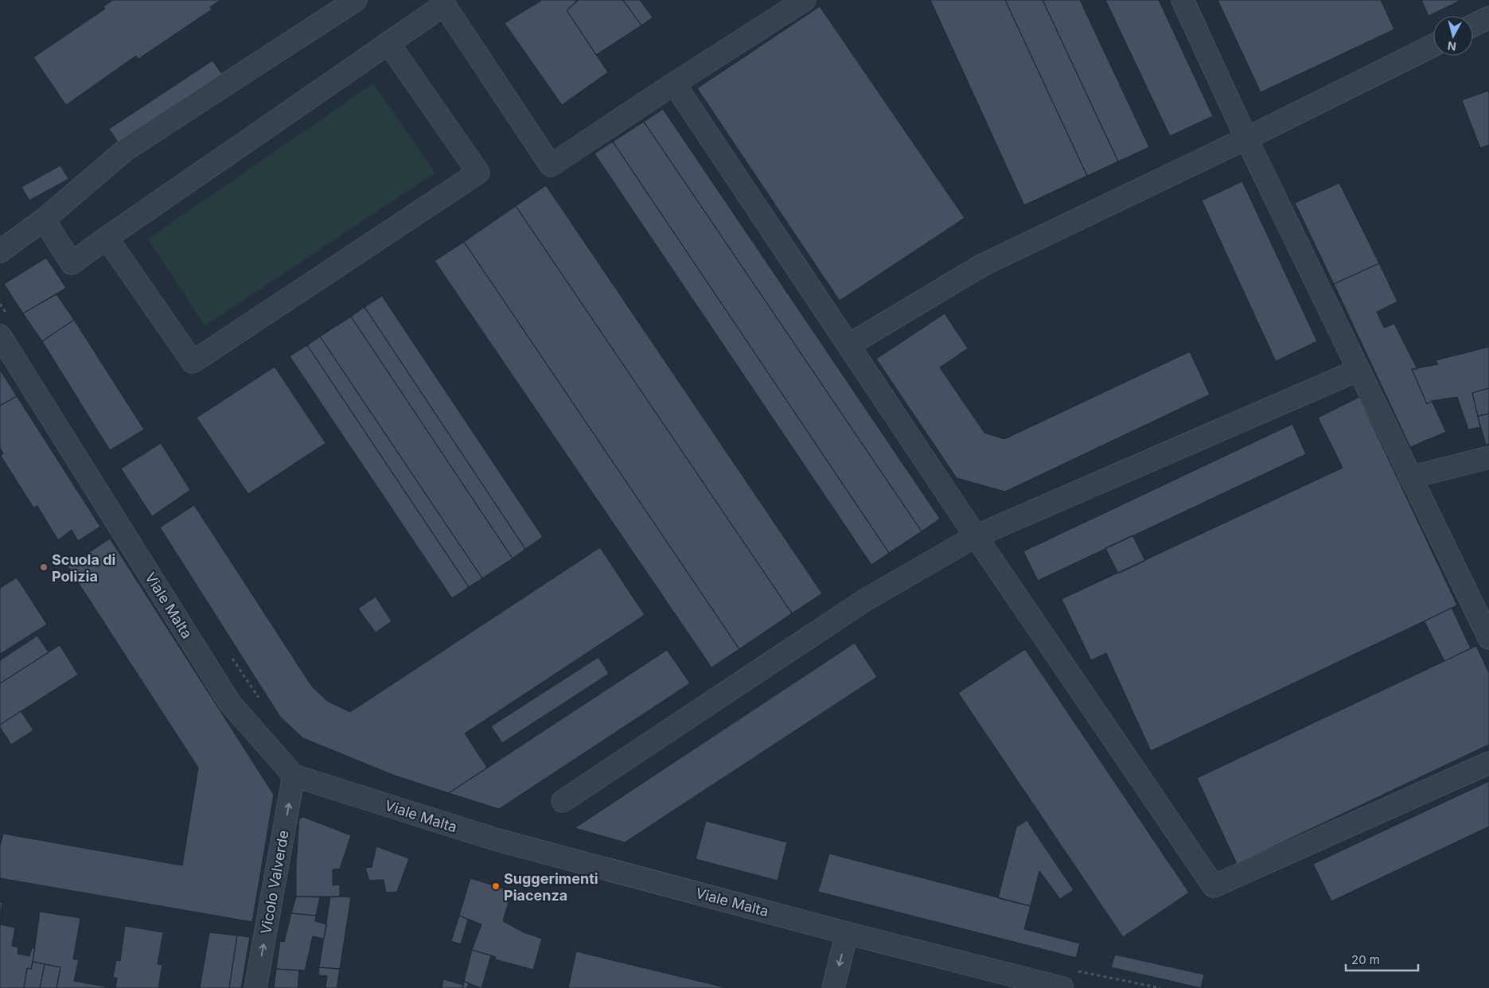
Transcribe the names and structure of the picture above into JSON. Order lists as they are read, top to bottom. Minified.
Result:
{"streets":{"street":["Viale Malta","Vicolo Valverde"]},"crossings":[["Viale Malta","Vicolo Valverde"]],"one_way":["Vicolo Valverde"],"places":["Scuola di Polizia","Suggerimenti Piacenza"],"scale_bar":"20 m","north":"bottom"}
